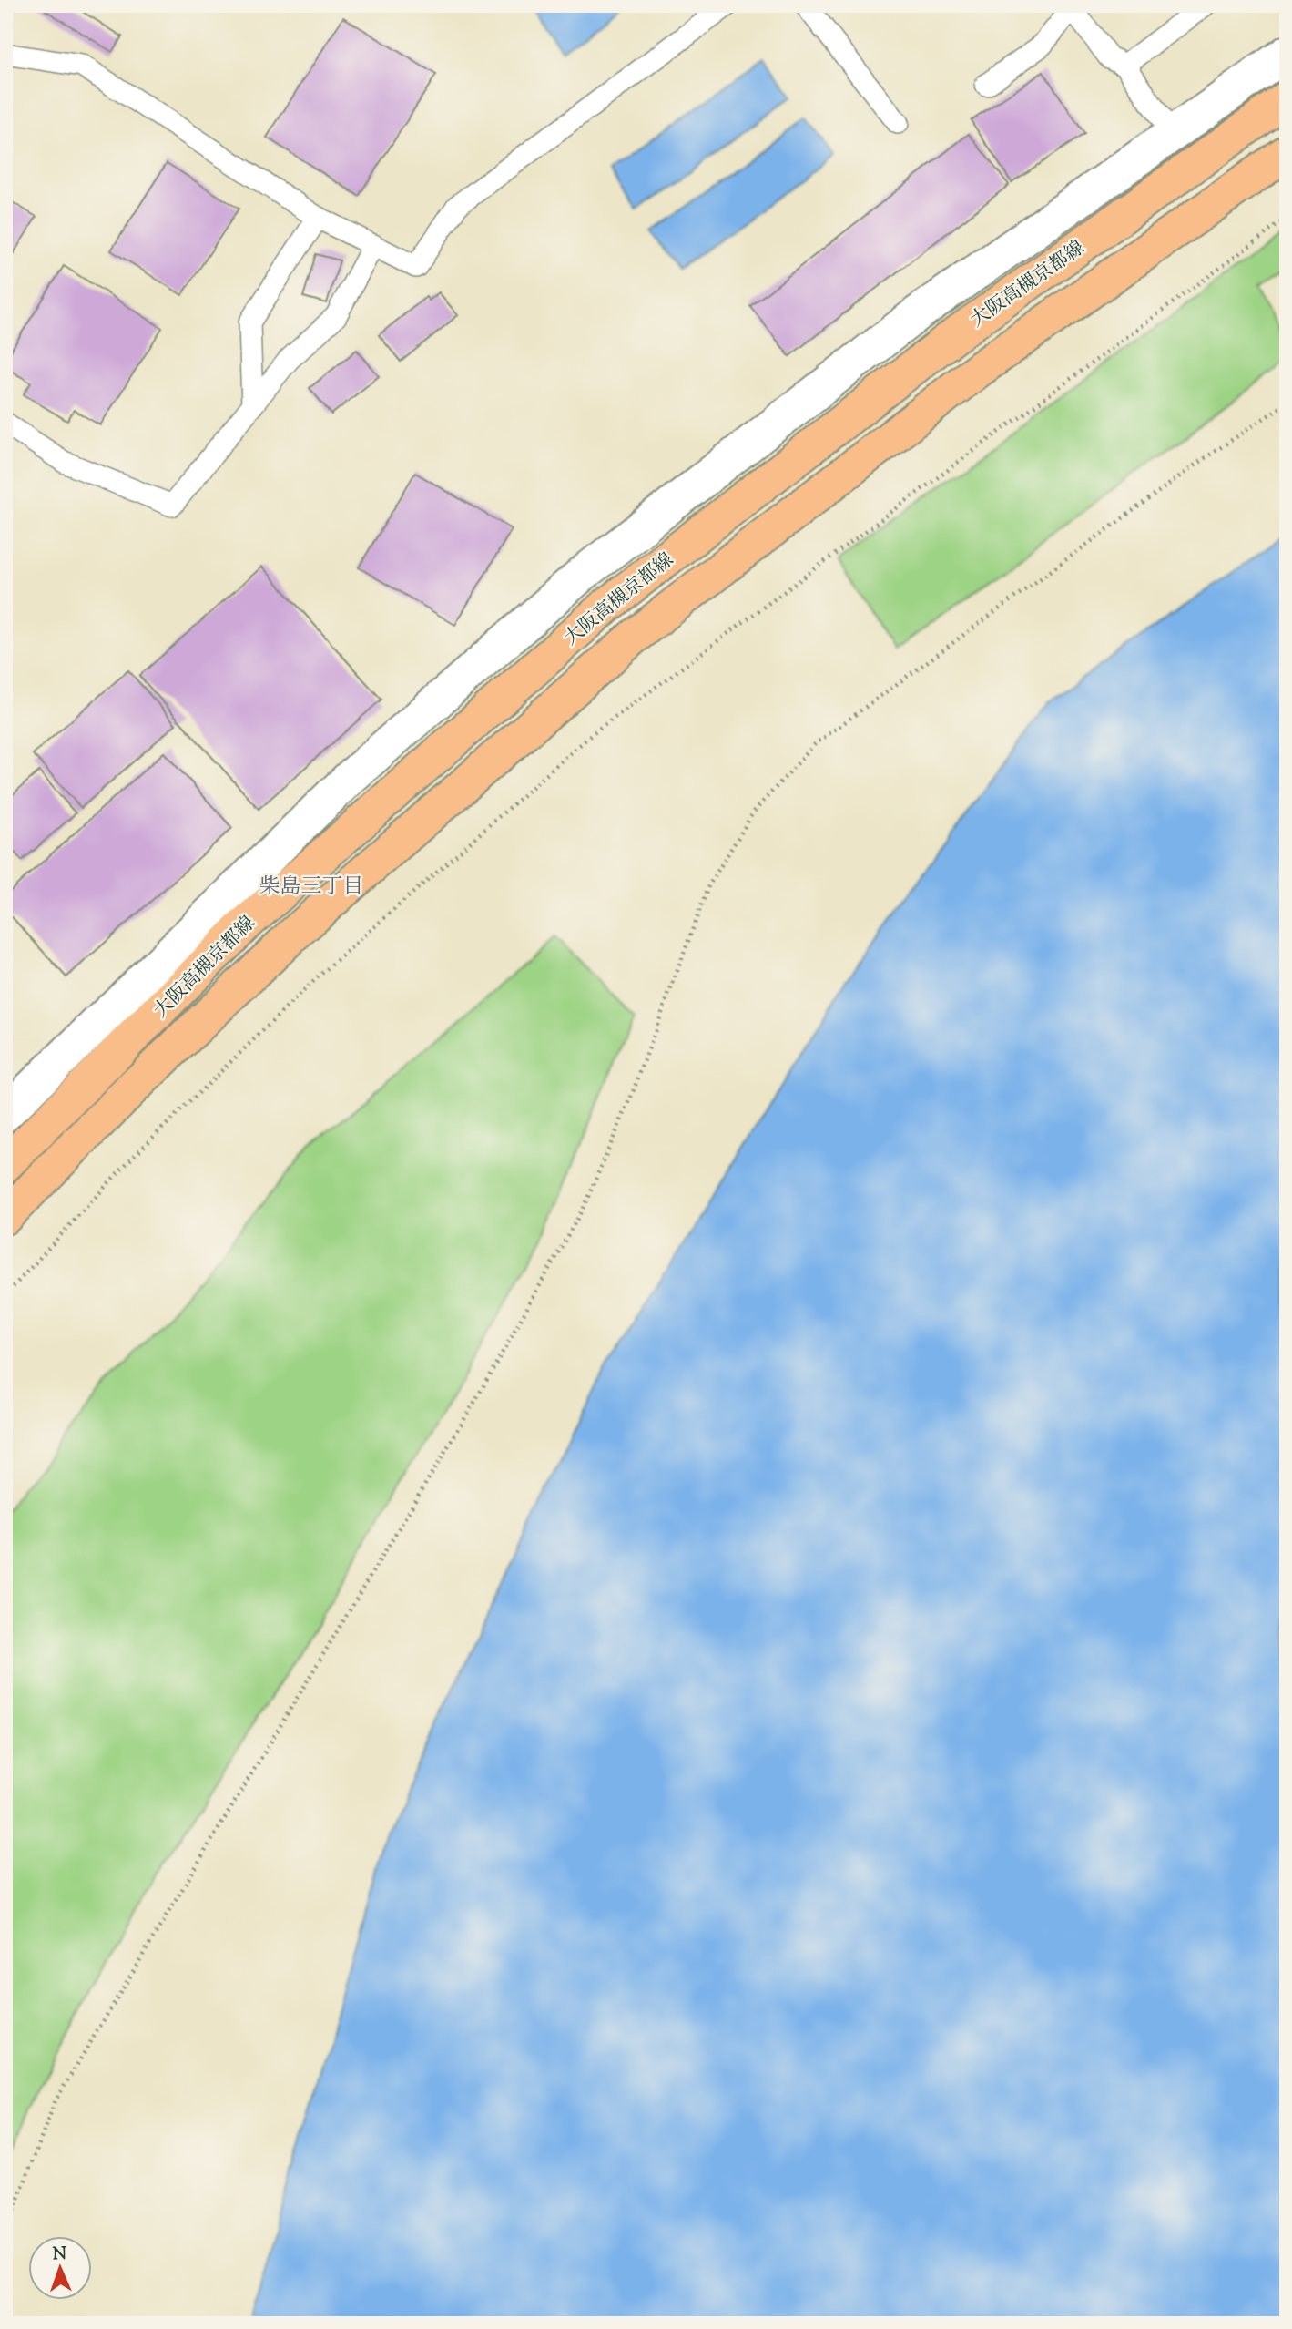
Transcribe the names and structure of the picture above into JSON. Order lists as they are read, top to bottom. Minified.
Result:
{"streets":{"main road":["大阪高槻京都線"]},"districts":["柴島三丁目"],"north":"top"}
